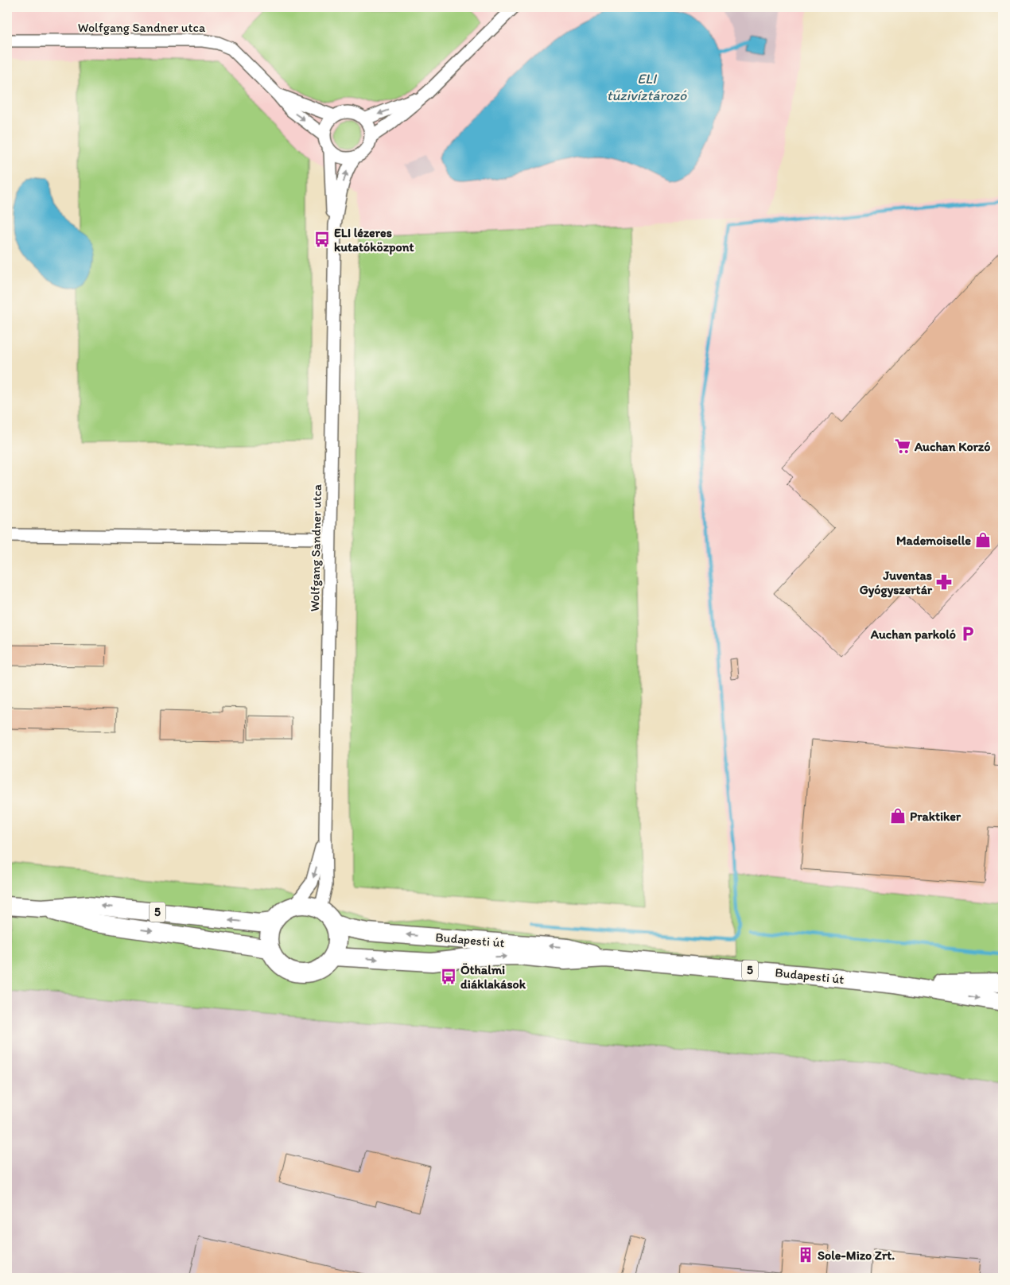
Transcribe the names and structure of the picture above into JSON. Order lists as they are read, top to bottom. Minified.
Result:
{"streets":{"main road":["5","Budapesti út"],"street":["Wolfgang Sandner utca"]},"crossings":[["Wolfgang Sandner utca","5"],["Wolfgang Sandner utca","Budapesti út"],["5","Budapesti út"]],"water":["ELI tűzivíztározó"],"places":{"bus stop":["ELI lézeres kutatóközpont","Öthalmi diáklakások"],"supermarket":["Auchan Korzó"],"shop":["Mademoiselle","Praktiker"],"pharmacy":["Juventas Gyógyszertár"],"parking":["Auchan parkoló"],"building":["Sole-Mizo Zrt."]}}
